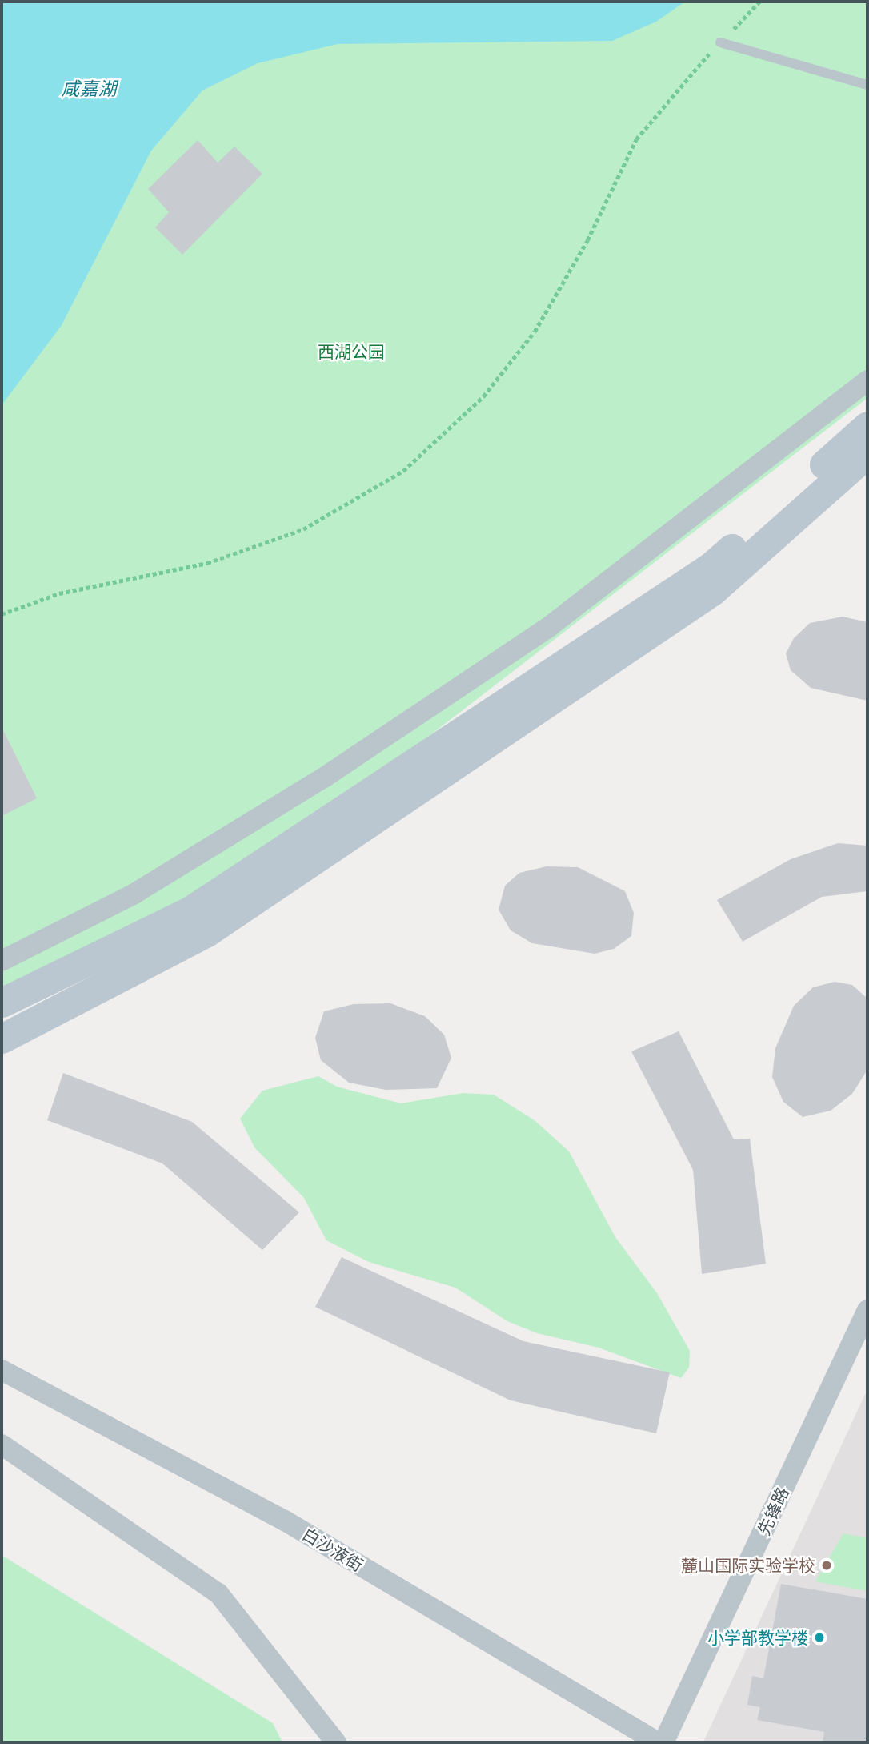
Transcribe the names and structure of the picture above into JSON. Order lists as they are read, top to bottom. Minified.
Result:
{"streets":{"street":["先锋路","白沙液街"]},"water":["咸嘉湖"],"parks":["西湖公园"],"places":["麓山国际实验学校","小学部教学楼"]}
